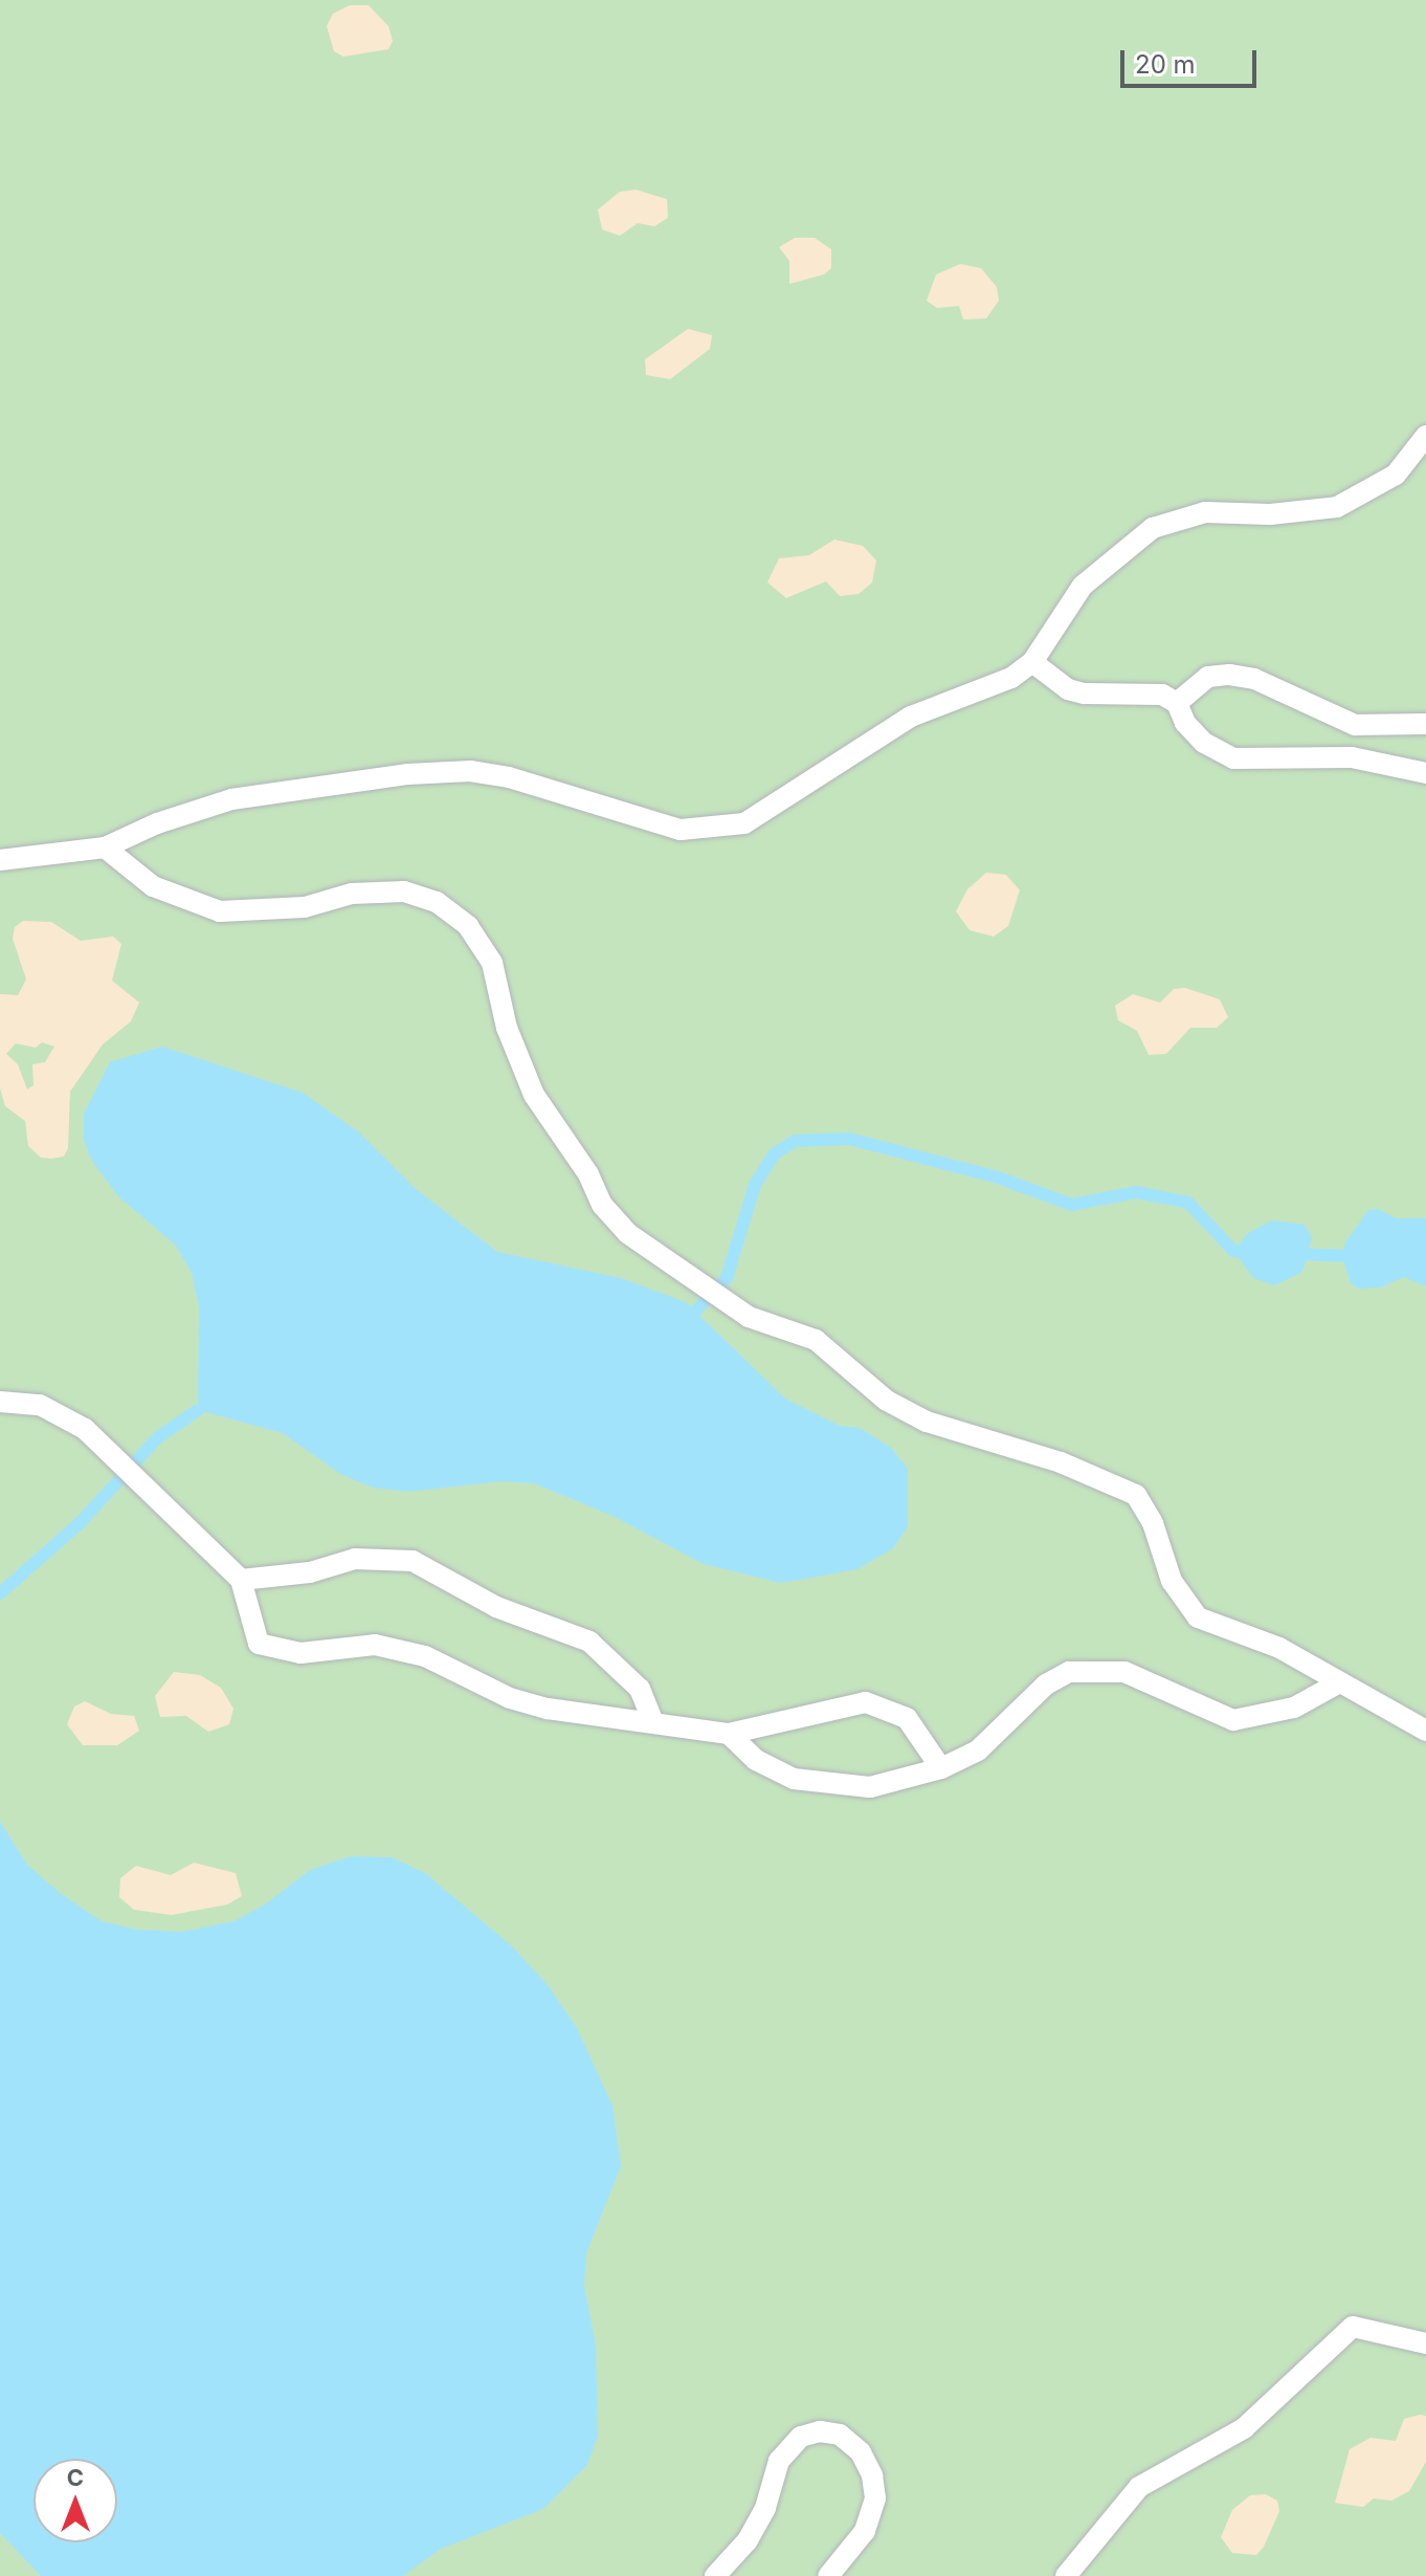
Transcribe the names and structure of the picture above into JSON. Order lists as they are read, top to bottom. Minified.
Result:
{"scale_bar":"20 m","north":"top"}
